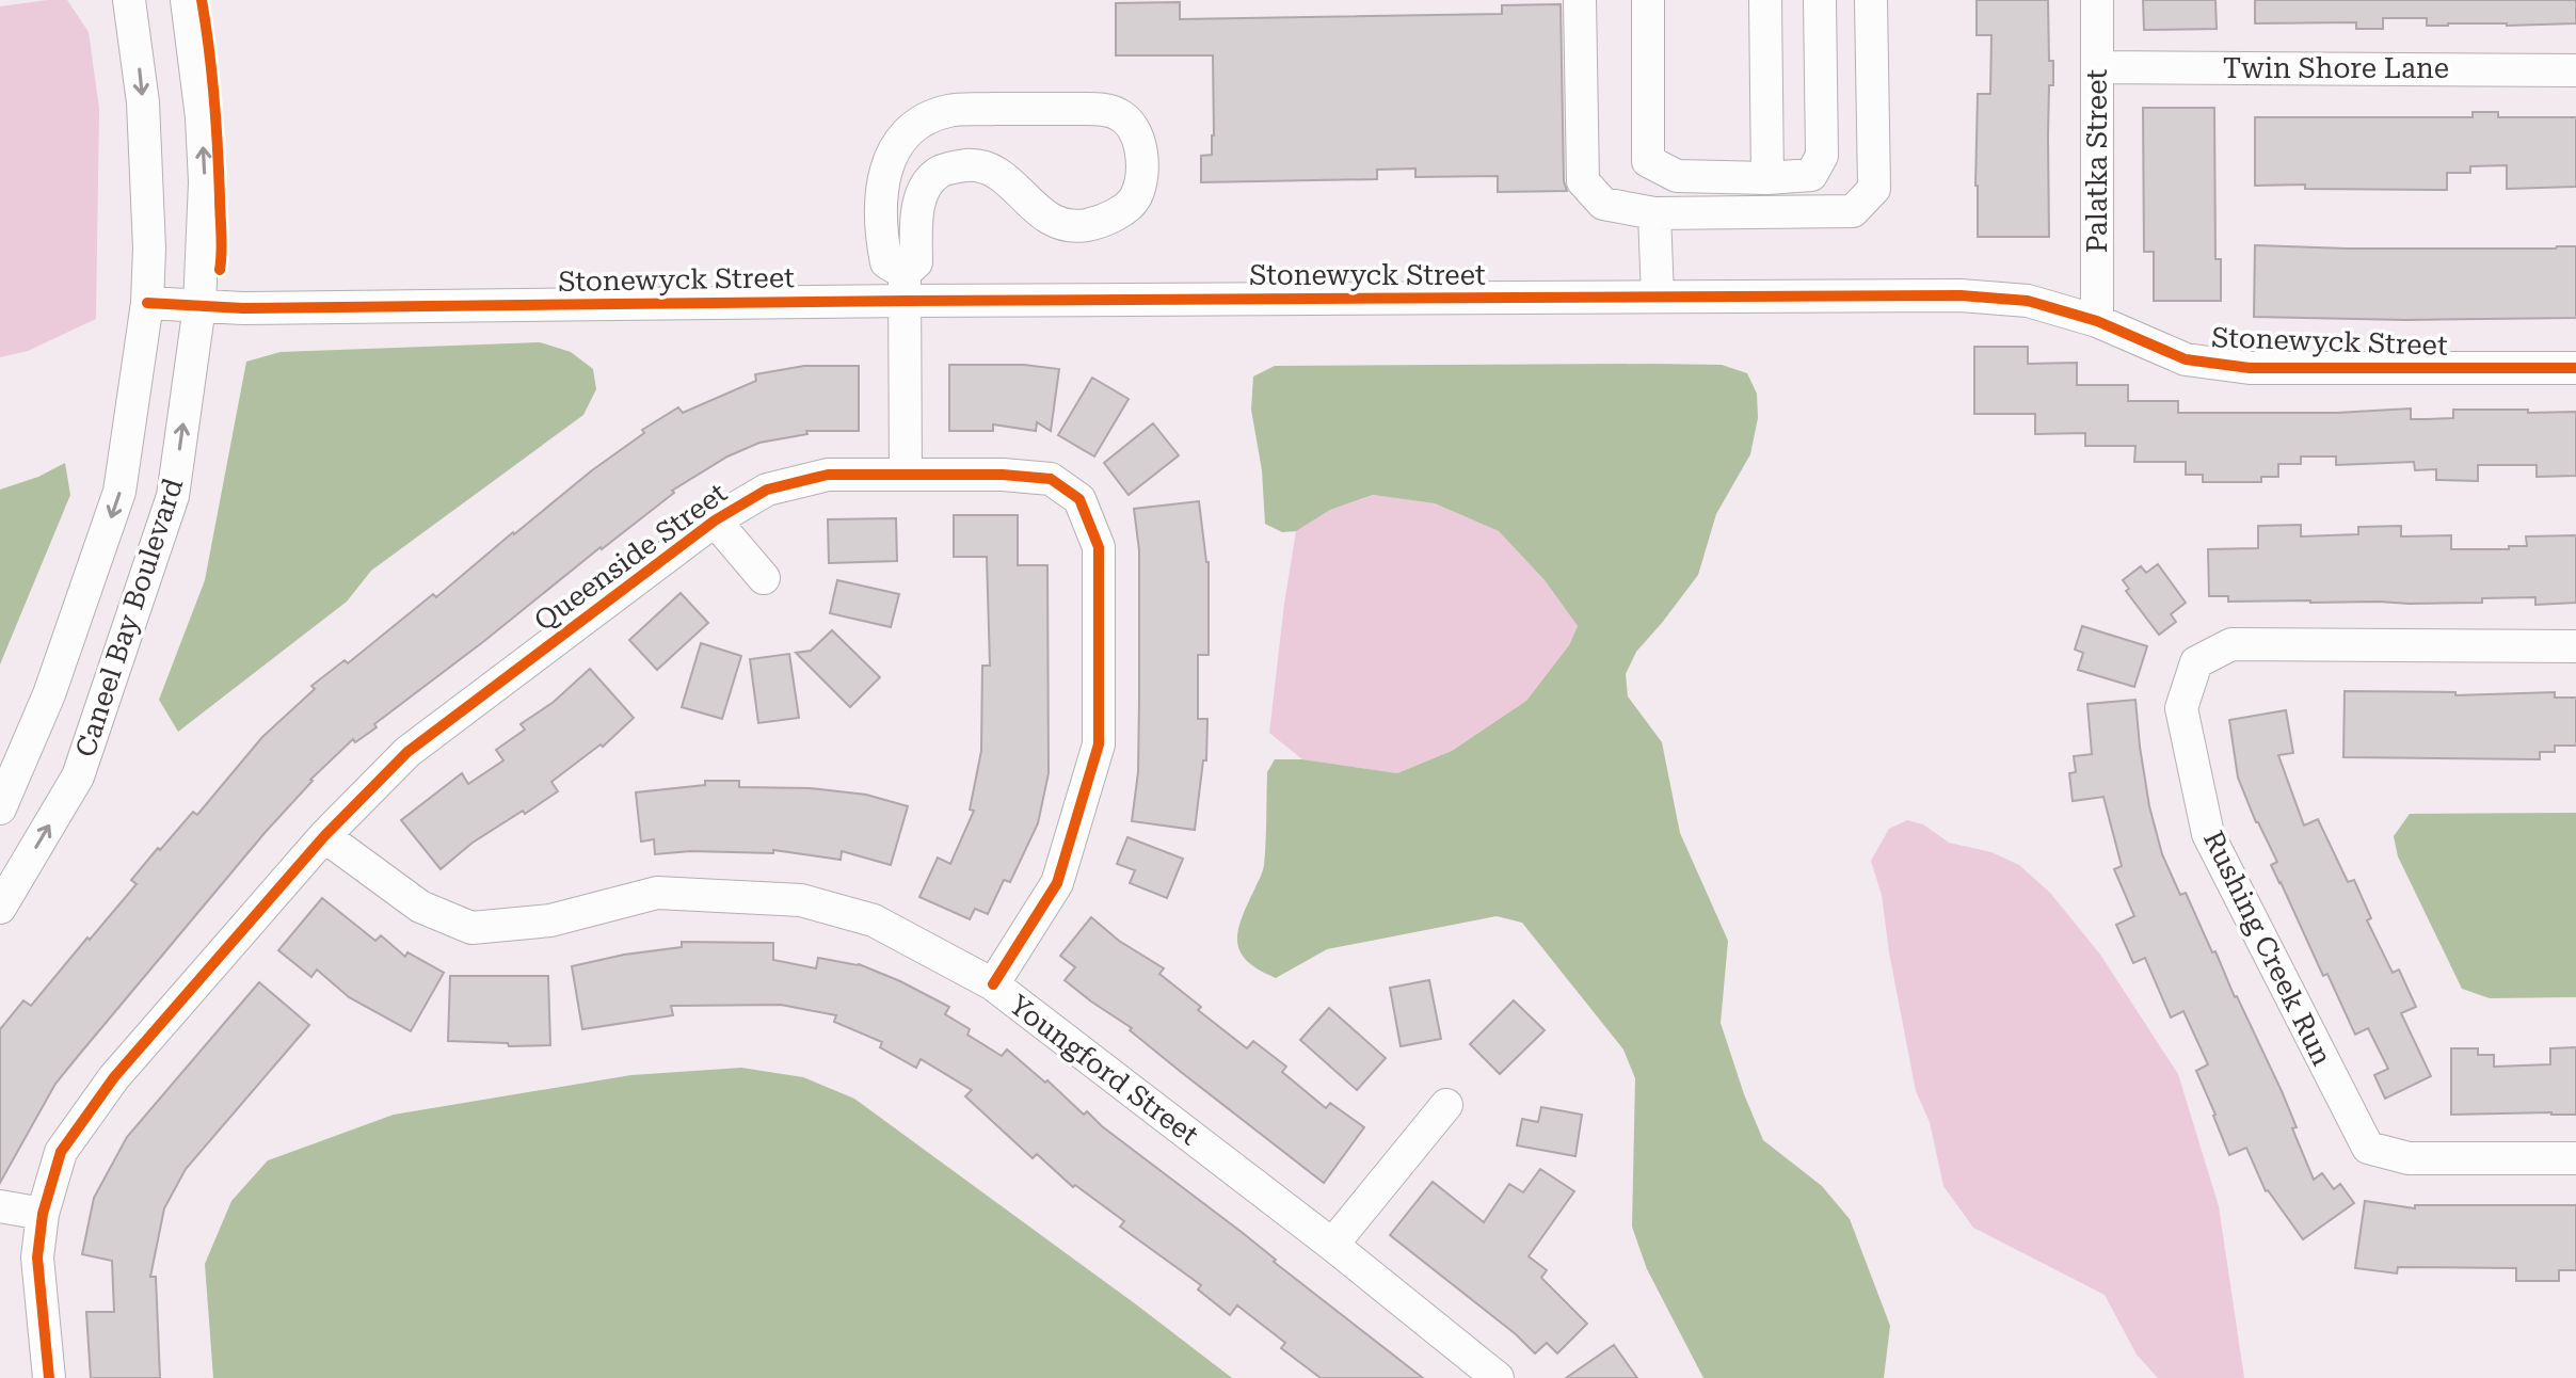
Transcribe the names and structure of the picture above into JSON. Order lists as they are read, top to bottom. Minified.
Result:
{"streets":{"street":["Twin Shore Lane","Palatka Street","Stonewyck Street","Queenside Street","Caneel Bay Boulevard","Rushing Creek Run","Youngford Street"]},"crossings":[["Twin Shore Lane","Palatka Street"],["Palatka Street","Stonewyck Street"],["Stonewyck Street","Caneel Bay Boulevard"],["Queenside Street","Youngford Street"]]}
